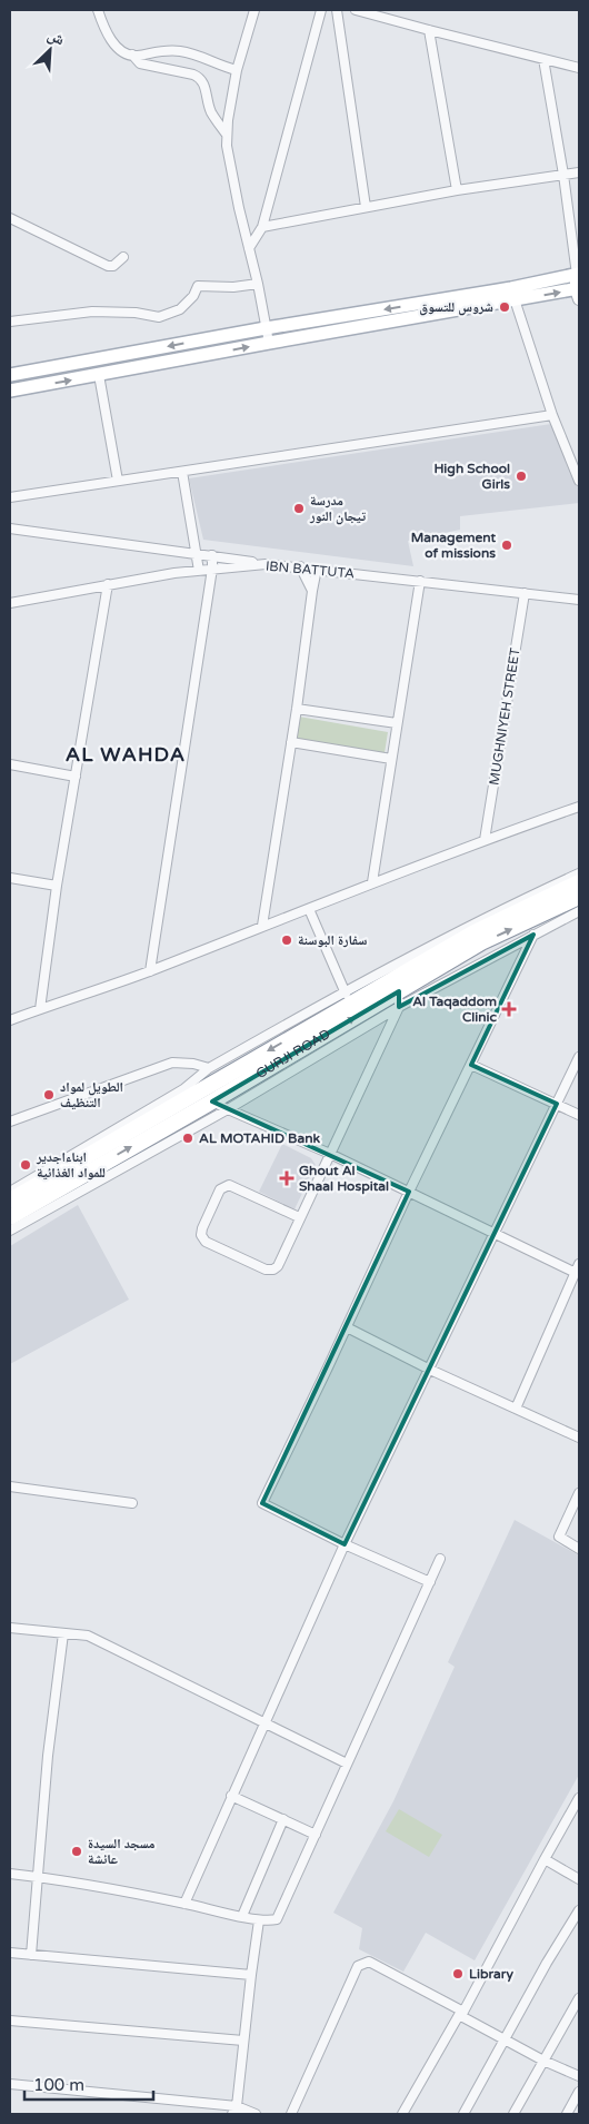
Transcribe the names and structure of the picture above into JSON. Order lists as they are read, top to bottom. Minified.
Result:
{"streets":{"highway":["GURJI ROAD"],"street":["IBN BATTUTA","MUGHNIYEH STREET"]},"crossings":[["IBN BATTUTA","MUGHNIYEH STREET"]],"districts":["AL WAHDA"],"places":{"other":["شروس للتسوق","High School Girls","مدرسة تيجان النور","Management of missions","سفارة البوسنة","الطويل لمواد التنظيف","AL MOTAHID Bank","ابناءاجدير للمواد الغذائية","مسجد السيدة عائشة","Library"],"health":["Al Taqaddom Clinic","Ghout Al Shaal Hospital"]},"scale_bar":"100 m","north":"top right"}
